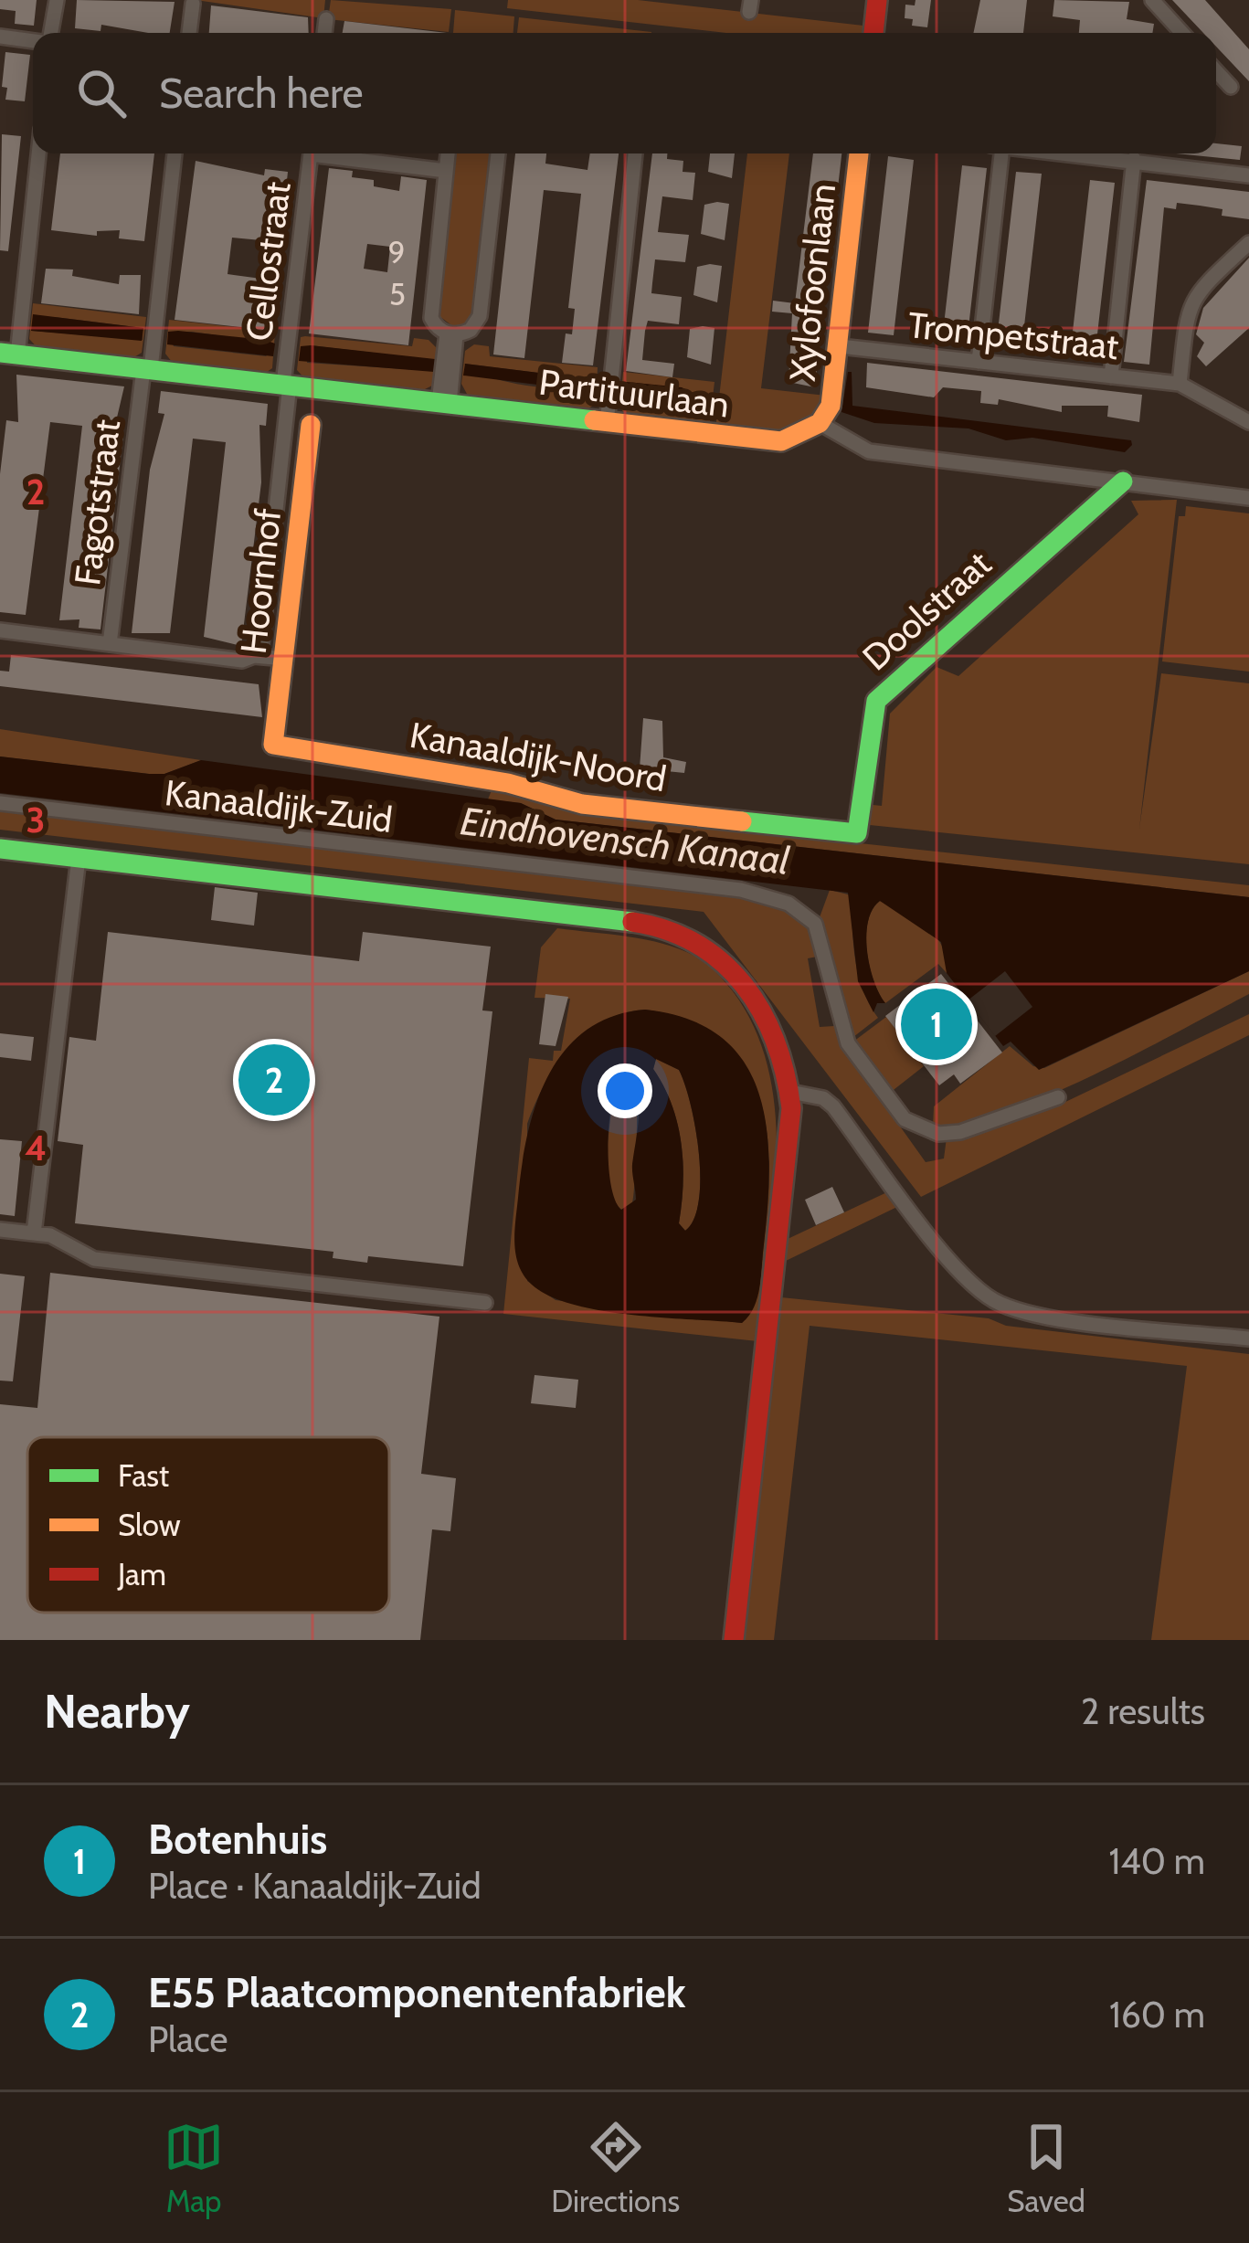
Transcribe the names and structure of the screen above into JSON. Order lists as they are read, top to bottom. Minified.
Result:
{"streets":{"street":["Cellostraat","Xylofoonlaan","Trompetstraat","Partituurlaan","Fagotstraat","Hoornhof","Doolstraat","Kanaaldijk-Noord","Kanaaldijk-Zuid"]},"crossings":[["Cellostraat","Partituurlaan"],["Xylofoonlaan","Trompetstraat"],["Xylofoonlaan","Partituurlaan"],["Partituurlaan","Fagotstraat"],["Hoornhof","Kanaaldijk-Noord"],["Doolstraat","Kanaaldijk-Noord"]],"water":["Eindhovensch Kanaal"],"house_numbers":["9","5"],"legend":["Fast","Slow","Jam"],"page":{"search":"Search here","pins":["1","2"],"heading":["Nearby","2 results"],"list":[{"mark":"1","name":"Botenhuis","note":"Place · Kanaaldijk-Zuid","value":"140 m"},{"mark":"2","name":"E55 Plaatcomponentenfabriek","note":"Place","value":"160 m"}],"nav":["Map","Directions","Saved"]},"grid":{"rows":["2","3","4"]}}
